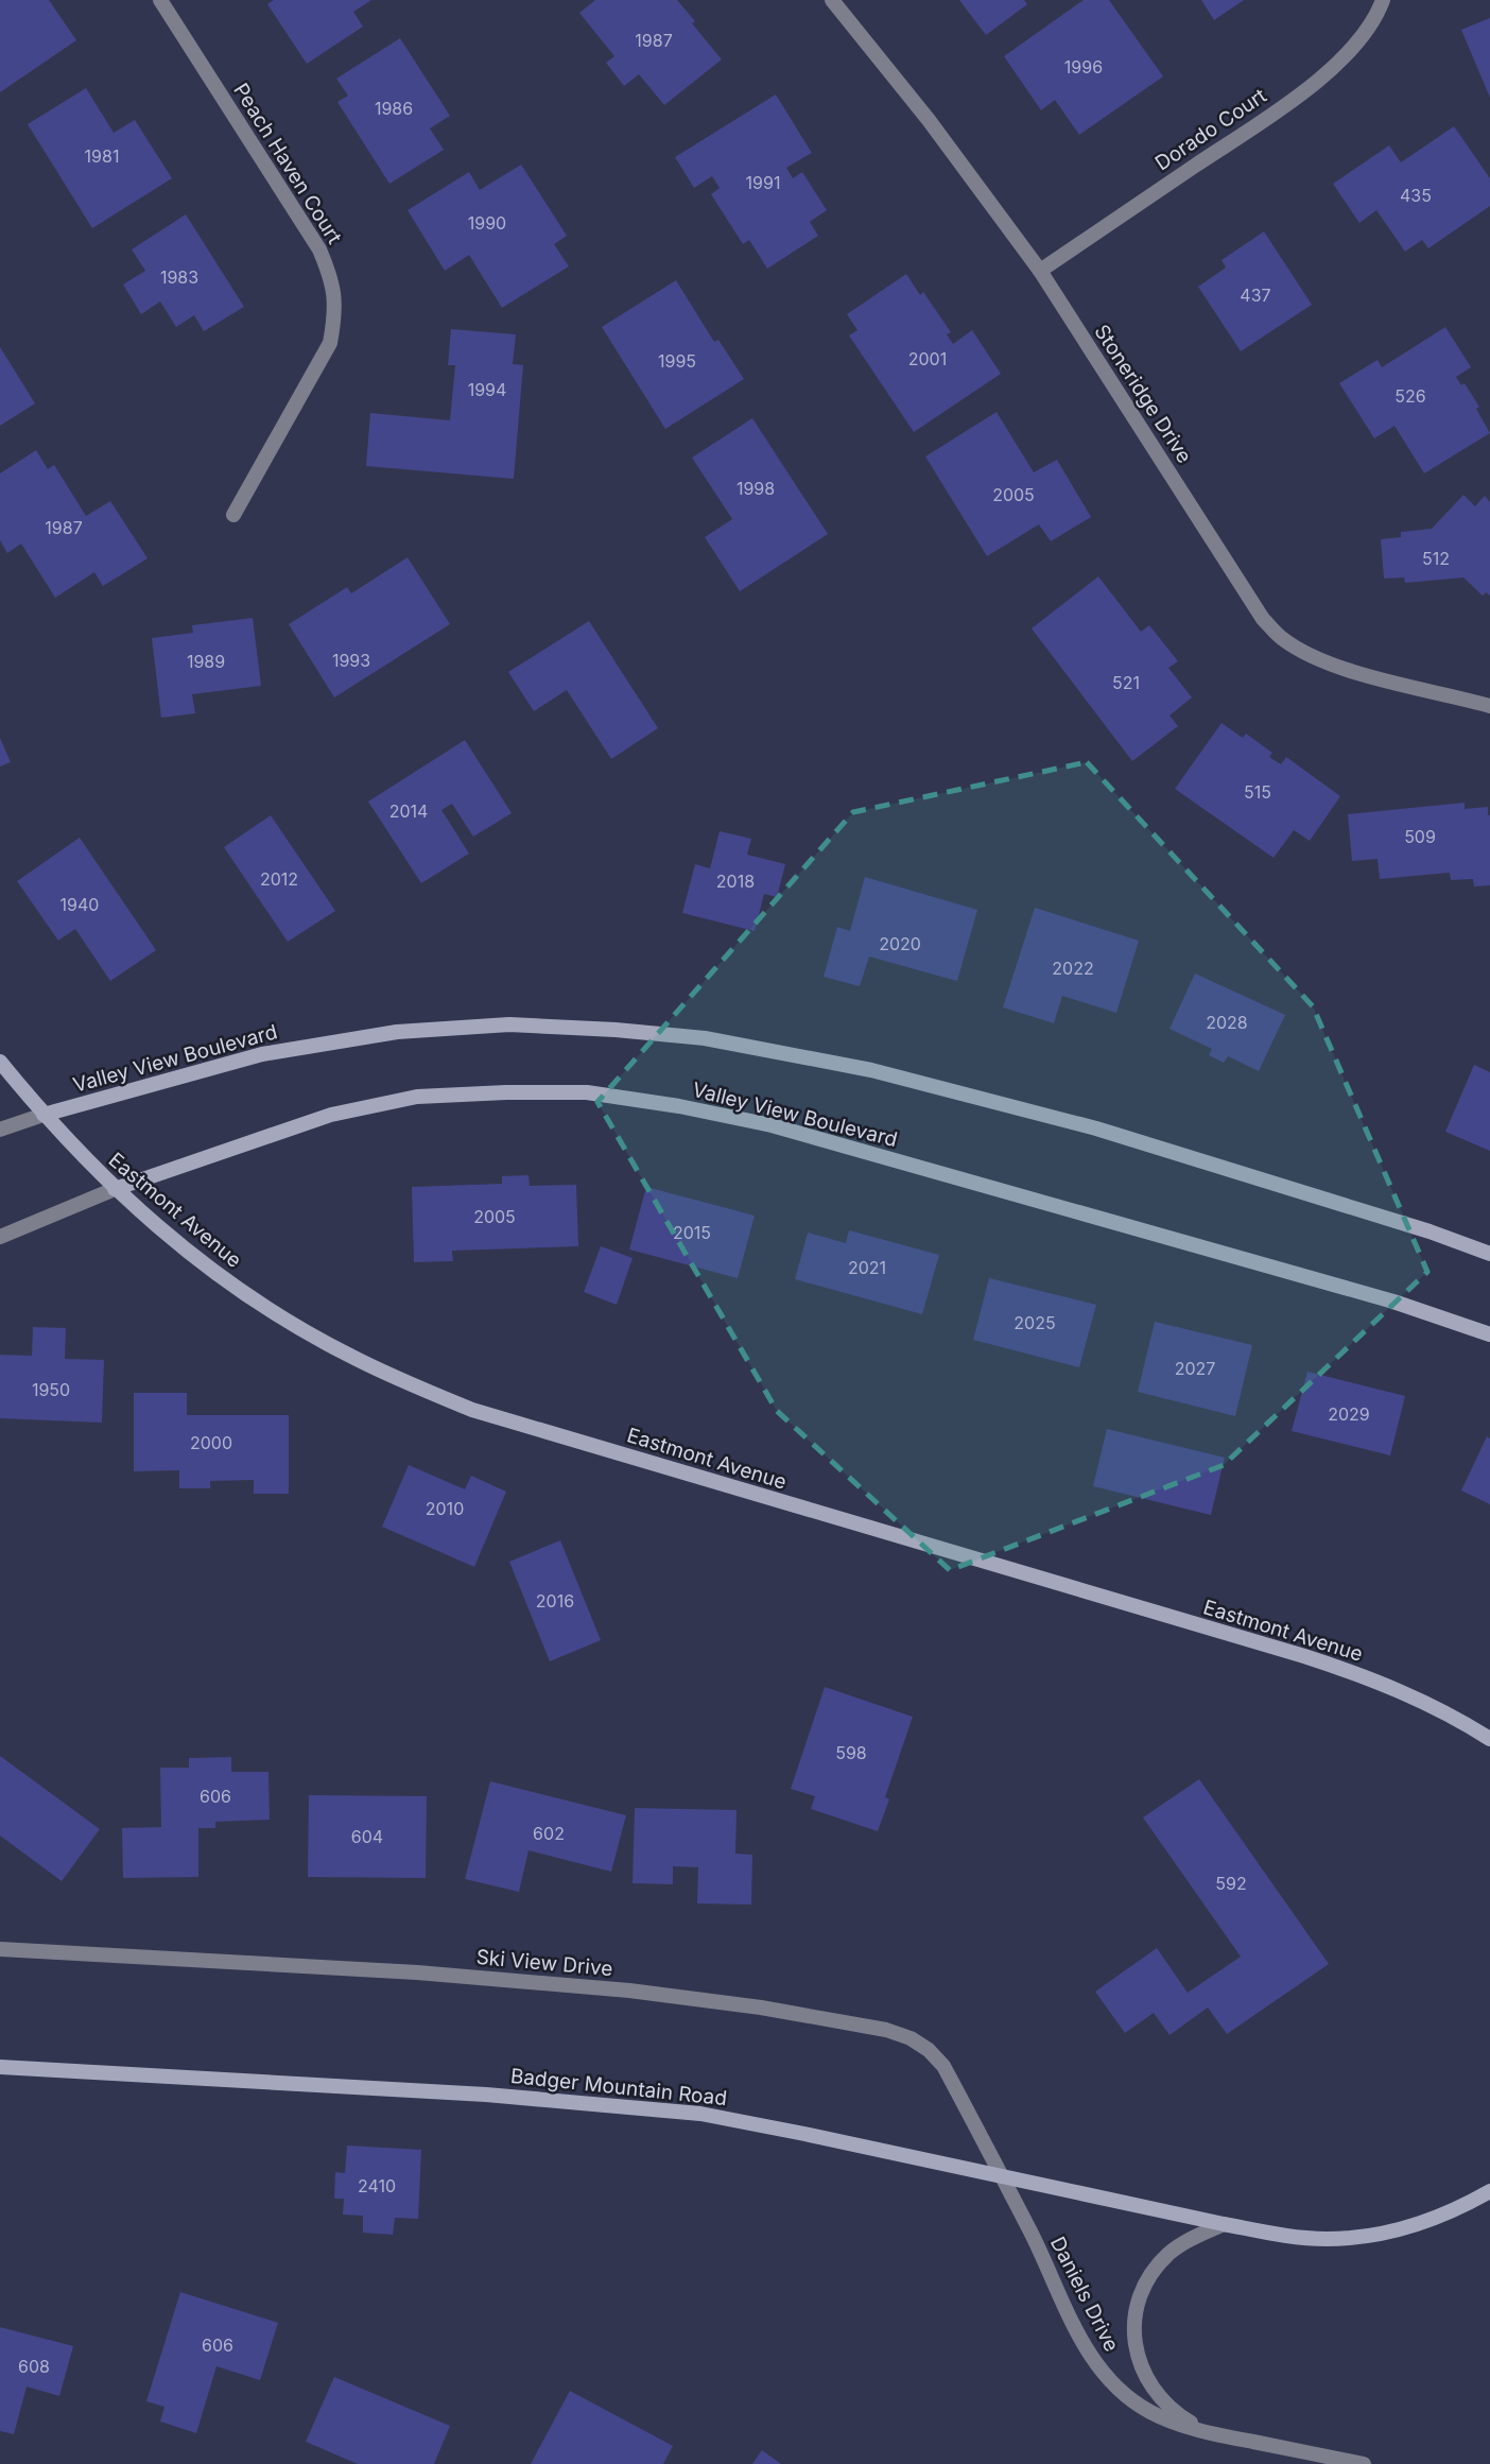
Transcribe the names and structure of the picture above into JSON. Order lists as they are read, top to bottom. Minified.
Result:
{"streets":{"main road":["Valley View Boulevard","Eastmont Avenue","Badger Mountain Road"],"street":["Dorado Court","Peach Haven Court","Stoneridge Drive","Ski View Drive","Daniels Drive"]},"crossings":[["Dorado Court","Stoneridge Drive"],["Valley View Boulevard","Eastmont Avenue"],["Ski View Drive","Badger Mountain Road"],["Ski View Drive","Daniels Drive"],["Badger Mountain Road","Daniels Drive"]],"house_numbers":["1987","1996","1986","1981","1991","435","1990","1983","437","2001","1995","1994","526","1998","2005","1987","512","1993","1989","521","515","2014","509","2012","2018","1940","2020","2022","2028","2005","2015","2021","2025","2027","1950","2029","2000","2010","2016","598","606","602","604","592","2410","606","608"]}
